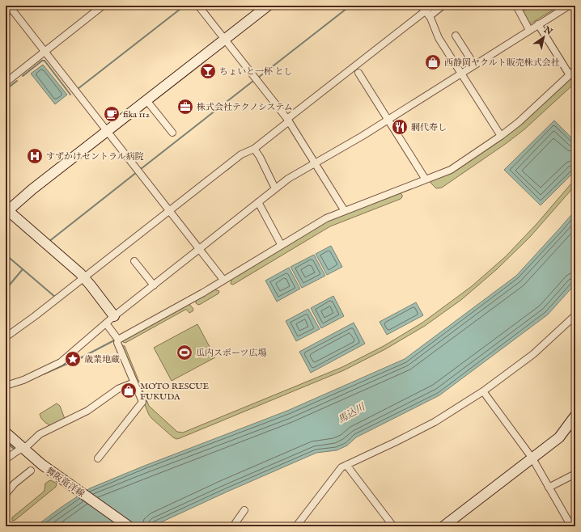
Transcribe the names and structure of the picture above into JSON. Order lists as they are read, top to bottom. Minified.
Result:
{"streets":{"street":["舞阪竜洋線"]},"water":["馬込川"],"places":{"shop":["西静岡ヤクルト販売株式会社","MOTO RESCUE FUKUDA"],"bar":["ちょいと一杯 とし"],"office":["株式会社テクノシステム"],"cafe":["fika 112"],"restaurant":["網代寿し"],"hospital":["すずかけセントラル病院"],"sports":["瓜内スポーツ広場"],"place":["歳業地蔵"]},"north":"top right"}
